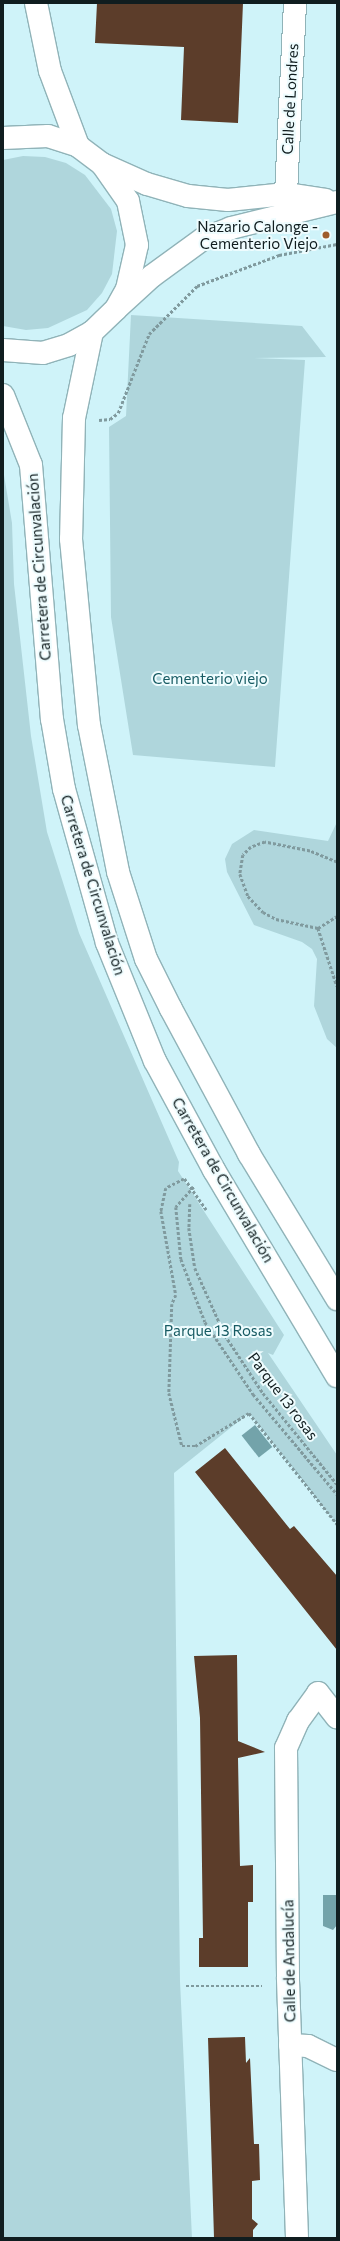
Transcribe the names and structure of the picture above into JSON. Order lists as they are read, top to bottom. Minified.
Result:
{"streets":{"main road":["Calle de Londres","Carretera de Circunvalación","Calle de Andalucía"],"path":["Parque 13 rosas"]},"parks":["Cementerio viejo","Parque 13 Rosas"],"places":["Nazario Calonge - Cementerio Viejo"]}
